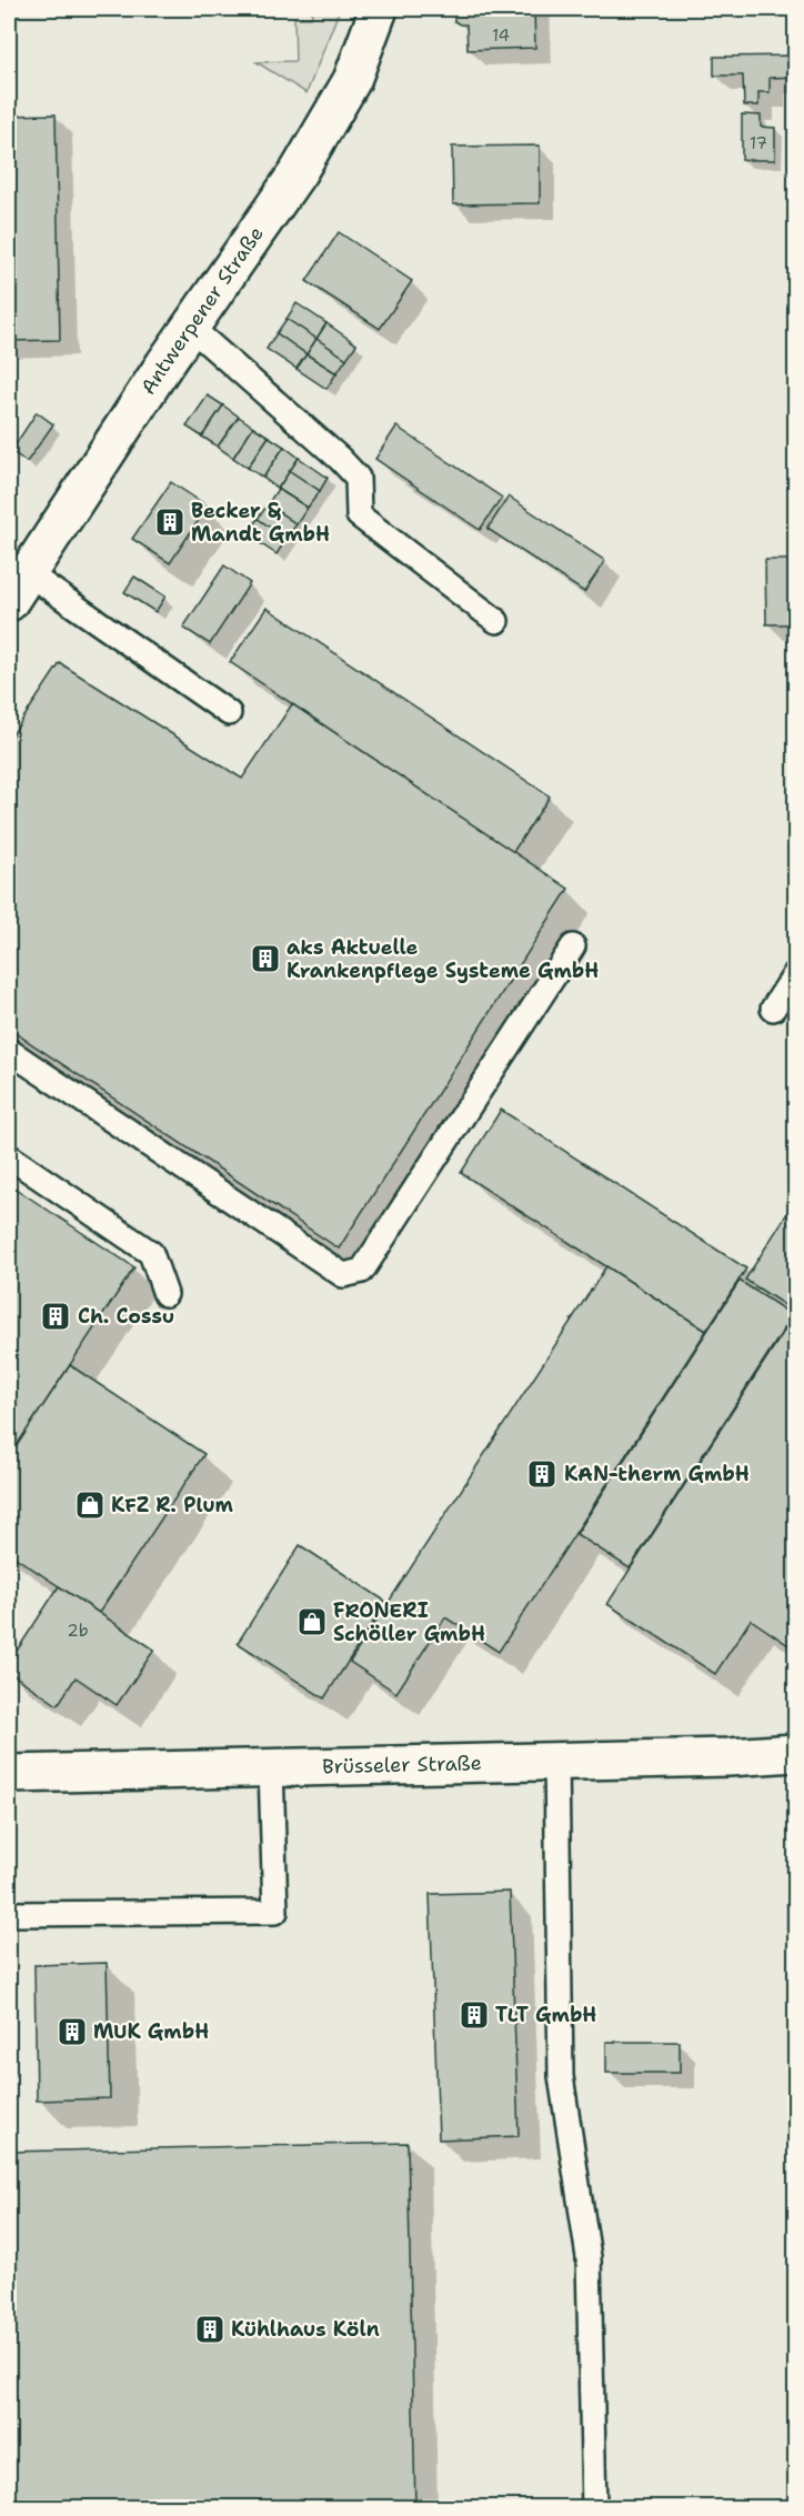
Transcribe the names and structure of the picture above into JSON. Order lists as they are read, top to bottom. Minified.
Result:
{"streets":{"street":["Antwerpener Straße","Brüsseler Straße"]},"places":{"building":["Becker & Mandt GmbH","aks Aktuelle Krankenpflege Systeme GmbH","Ch. Cossu","KAN-therm GmbH","TLT GmbH","MUK GmbH","Kühlhaus Köln"],"shop":["KFZ R. Plum","FRONERI Schöller GmbH"]},"house_numbers":["14","17","2b"]}
